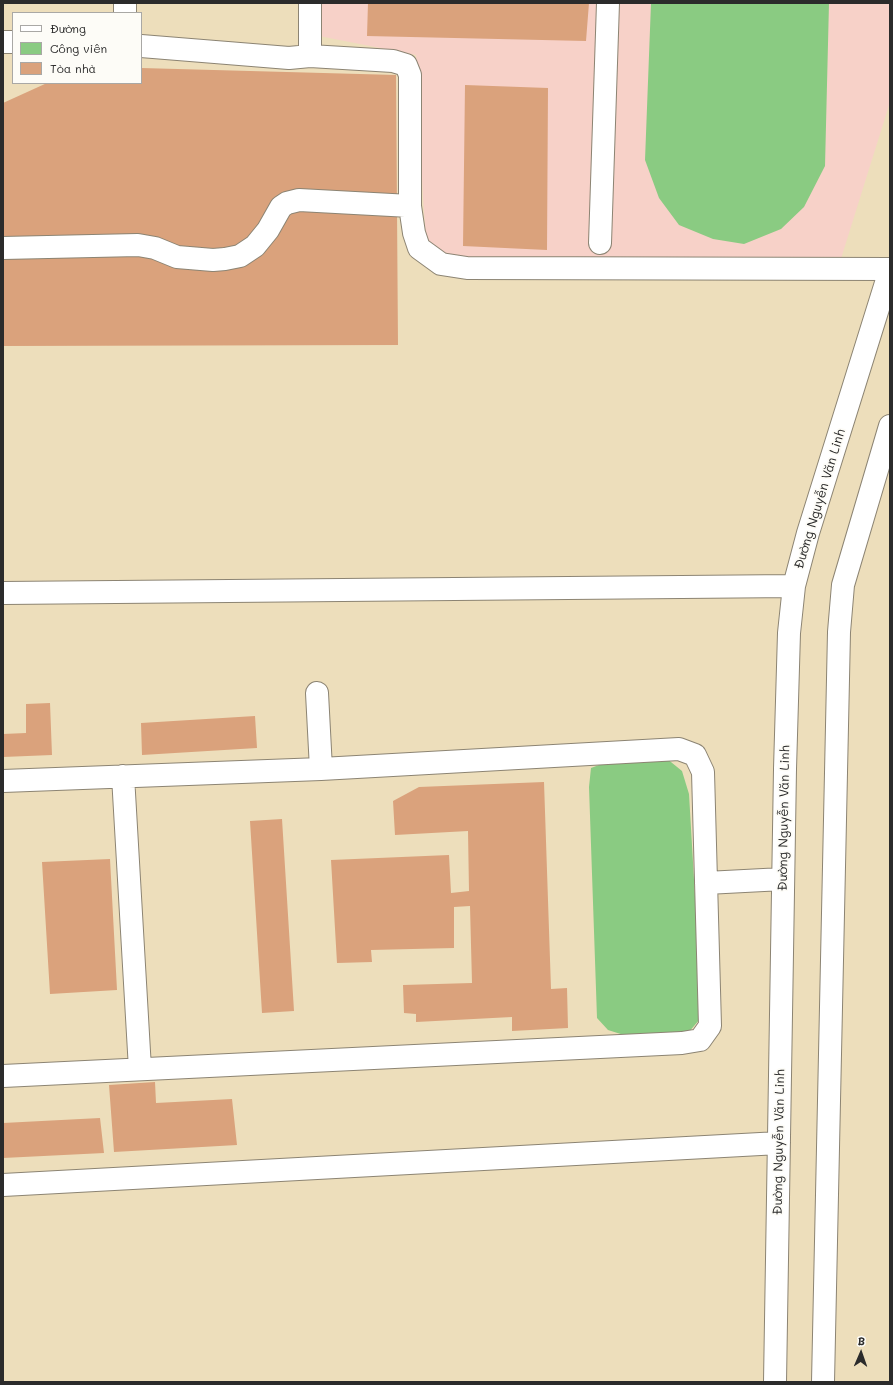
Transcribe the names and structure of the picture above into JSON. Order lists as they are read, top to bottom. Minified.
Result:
{"streets":{"street":["Đường Nguyễn Văn Linh"]},"legend":["Đường","Công viên","Tòa nhà"],"north":"top"}
